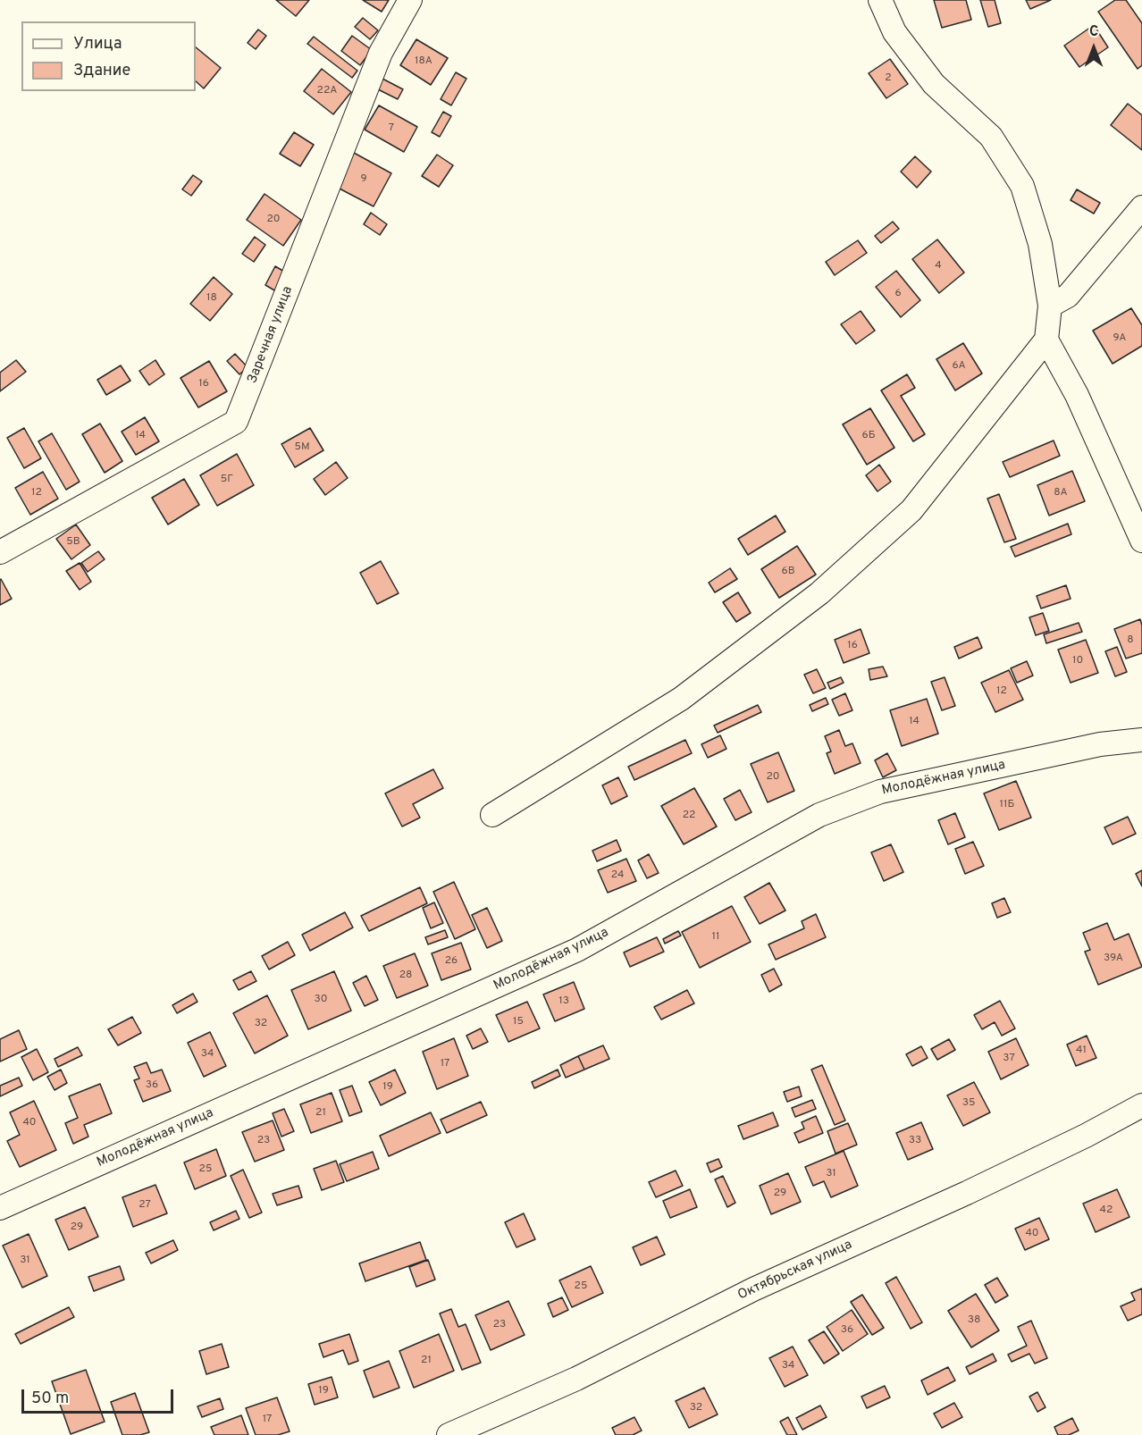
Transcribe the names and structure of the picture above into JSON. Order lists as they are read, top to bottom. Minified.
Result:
{"streets":{"street":["Заречная улица","Молодёжная улица","Октябрьская улица"]},"house_numbers":["18А","2","22А","7","9","20","4","6","18","9А","6А","16","14","6Б","5М","5Г","12","8А","5В","6В","8","16","10","12","14","20","11Б","22","24","11","39А","26","28","30","13","15","32","41","34","37","17","36","19","35","21","40","23","33","25","31","29","27","42","29","40","31","25","38","23","36","21","34","19","32","17"],"legend":["Улица","Здание"],"scale_bar":"50 m","north":"top"}
